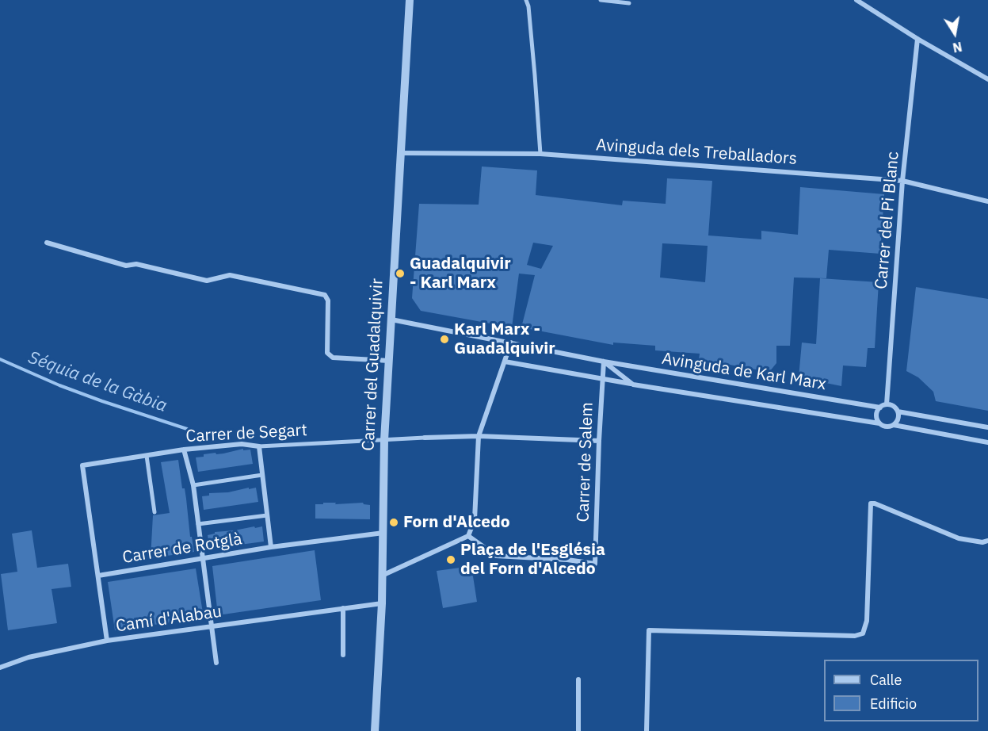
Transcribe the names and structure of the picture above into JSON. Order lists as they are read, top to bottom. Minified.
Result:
{"streets":{"street":["Avinguda dels Treballadors","Carrer del Pi Blanc","Carrer del Guadalquivir","Avinguda de Karl Marx","Carrer de Segart","Carrer de Salem","Carrer de Rotglà","Camí d'Alabau"]},"crossings":[["Avinguda dels Treballadors","Carrer del Pi Blanc"],["Avinguda dels Treballadors","Carrer del Guadalquivir"],["Carrer del Pi Blanc","Avinguda de Karl Marx"],["Carrer del Guadalquivir","Avinguda de Karl Marx"],["Carrer del Guadalquivir","Carrer de Segart"],["Carrer del Guadalquivir","Carrer de Rotglà"],["Carrer del Guadalquivir","Camí d'Alabau"],["Avinguda de Karl Marx","Carrer de Salem"],["Carrer de Segart","Carrer de Rotglà"]],"water":["Séquia de la Gàbia"],"places":["Guadalquivir - Karl Marx","Karl Marx - Guadalquivir","Forn d'Alcedo","Plaça de l'Església del Forn d'Alcedo"],"legend":["Calle","Edificio"],"north":"bottom"}
